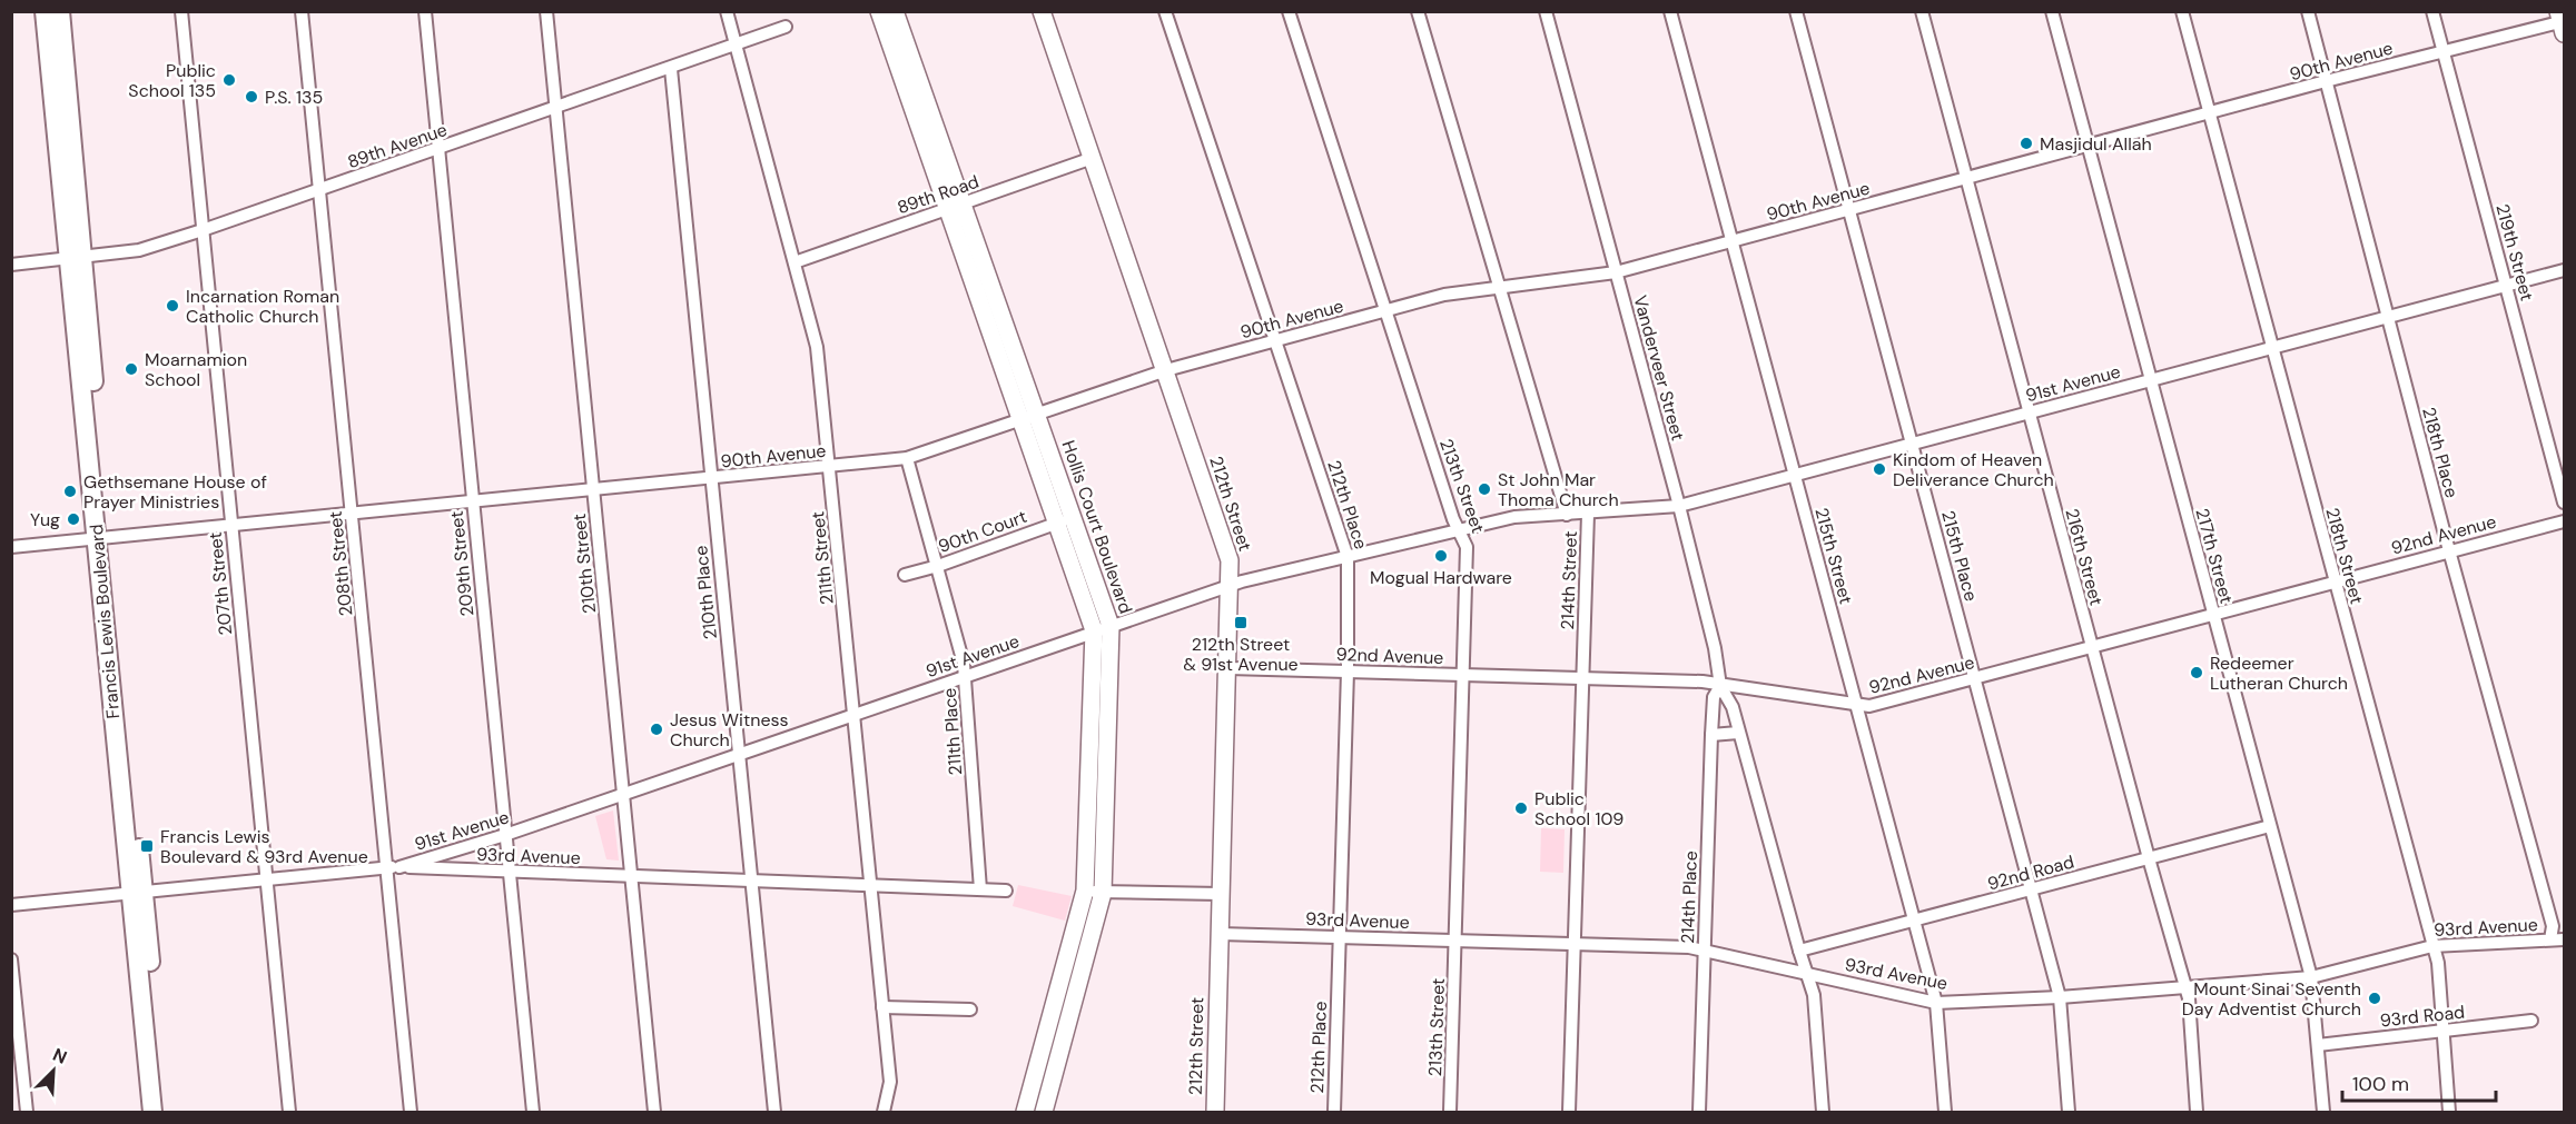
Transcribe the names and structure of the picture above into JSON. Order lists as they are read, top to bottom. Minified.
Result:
{"streets":{"main road":["212th Street","Hollis Court Boulevard","Francis Lewis Boulevard"],"street":["90th Avenue","89th Avenue","89th Road","219th Street","Vanderveer Street","91st Avenue","218th Place","213th Street","212th Place","90th Court","92nd Avenue","215th Street","215th Place","217th Street","218th Street","216th Street","211th Street","208th Street","209th Street","210th Street","214th Street","207th Street","210th Place","211th Place","93rd Avenue","92nd Road","214th Place","93rd Road"]},"crossings":[["90th Avenue","219th Street"],["90th Avenue","Vanderveer Street"],["90th Avenue","218th Place"],["90th Avenue","213th Street"],["90th Avenue","212th Street"],["90th Avenue","212th Place"],["90th Avenue","Hollis Court Boulevard"],["90th Avenue","215th Street"],["90th Avenue","215th Place"],["90th Avenue","217th Street"],["90th Avenue","218th Street"],["90th Avenue","216th Street"],["90th Avenue","211th Street"],["90th Avenue","208th Street"],["90th Avenue","209th Street"],["90th Avenue","210th Street"],["90th Avenue","214th Street"],["90th Avenue","207th Street"],["90th Avenue","210th Place"],["90th Avenue","Francis Lewis Boulevard"],["90th Avenue","211th Place"],["89th Avenue","211th Street"],["89th Avenue","208th Street"],["89th Avenue","209th Street"],["89th Avenue","210th Street"],["89th Avenue","207th Street"],["89th Avenue","210th Place"],["89th Avenue","Francis Lewis Boulevard"],["89th Road","212th Street"],["89th Road","Hollis Court Boulevard"],["89th Road","211th Street"],["219th Street","91st Avenue"],["Vanderveer Street","91st Avenue"],["Vanderveer Street","92nd Avenue"],["Vanderveer Street","93rd Avenue"],["Vanderveer Street","92nd Road"],["Vanderveer Street","214th Place"],["91st Avenue","218th Place"],["91st Avenue","213th Street"],["91st Avenue","212th Street"],["91st Avenue","212th Place"],["91st Avenue","Hollis Court Boulevard"],["91st Avenue","215th Street"],["91st Avenue","215th Place"],["91st Avenue","217th Street"],["91st Avenue","218th Street"],["91st Avenue","216th Street"],["91st Avenue","211th Street"],["91st Avenue","208th Street"],["91st Avenue","209th Street"],["91st Avenue","210th Street"],["91st Avenue","214th Street"],["91st Avenue","210th Place"],["91st Avenue","211th Place"],["91st Avenue","93rd Avenue"],["218th Place","92nd Avenue"],["218th Place","93rd Avenue"],["213th Street","92nd Avenue"],["213th Street","93rd Avenue"],["212th Street","92nd Avenue"],["212th Street","93rd Avenue"],["212th Place","92nd Avenue"],["212th Place","93rd Avenue"],["Hollis Court Boulevard","90th Court"],["90th Court","211th Place"],["92nd Avenue","215th Street"],["92nd Avenue","215th Place"],["92nd Avenue","217th Street"],["92nd Avenue","218th Street"],["92nd Avenue","216th Street"],["92nd Avenue","214th Street"],["92nd Avenue","214th Place"],["215th Street","93rd Avenue"],["215th Street","92nd Road"],["215th Place","93rd Avenue"],["215th Place","92nd Road"],["217th Street","93rd Avenue"],["217th Street","92nd Road"],["217th Street","93rd Road"],["218th Street","93rd Avenue"],["218th Street","93rd Road"],["216th Street","93rd Avenue"],["216th Street","92nd Road"],["211th Street","93rd Avenue"],["208th Street","93rd Avenue"],["209th Street","93rd Avenue"],["210th Street","93rd Avenue"],["214th Street","93rd Avenue"],["207th Street","93rd Avenue"],["210th Place","93rd Avenue"],["Francis Lewis Boulevard","93rd Avenue"],["211th Place","93rd Avenue"],["93rd Avenue","214th Place"]],"places":{"other":["Public School 135","P.S. 135","Masjidul Allah","Incarnation Roman Catholic Church","Moarnamion School","Kindom of Heaven Deliverance Church","St John Mar Thoma Church","Gethsemane House of Prayer Ministries","Yug","Mogual Hardware","Redeemer Lutheran Church","Jesus Witness Church","Public School 109","Mount Sinai Seventh Day Adventist Church"],"transit":["212th Street & 91st Avenue","Francis Lewis Boulevard & 93rd Avenue"]},"scale_bar":"100 m","north":"top right"}
